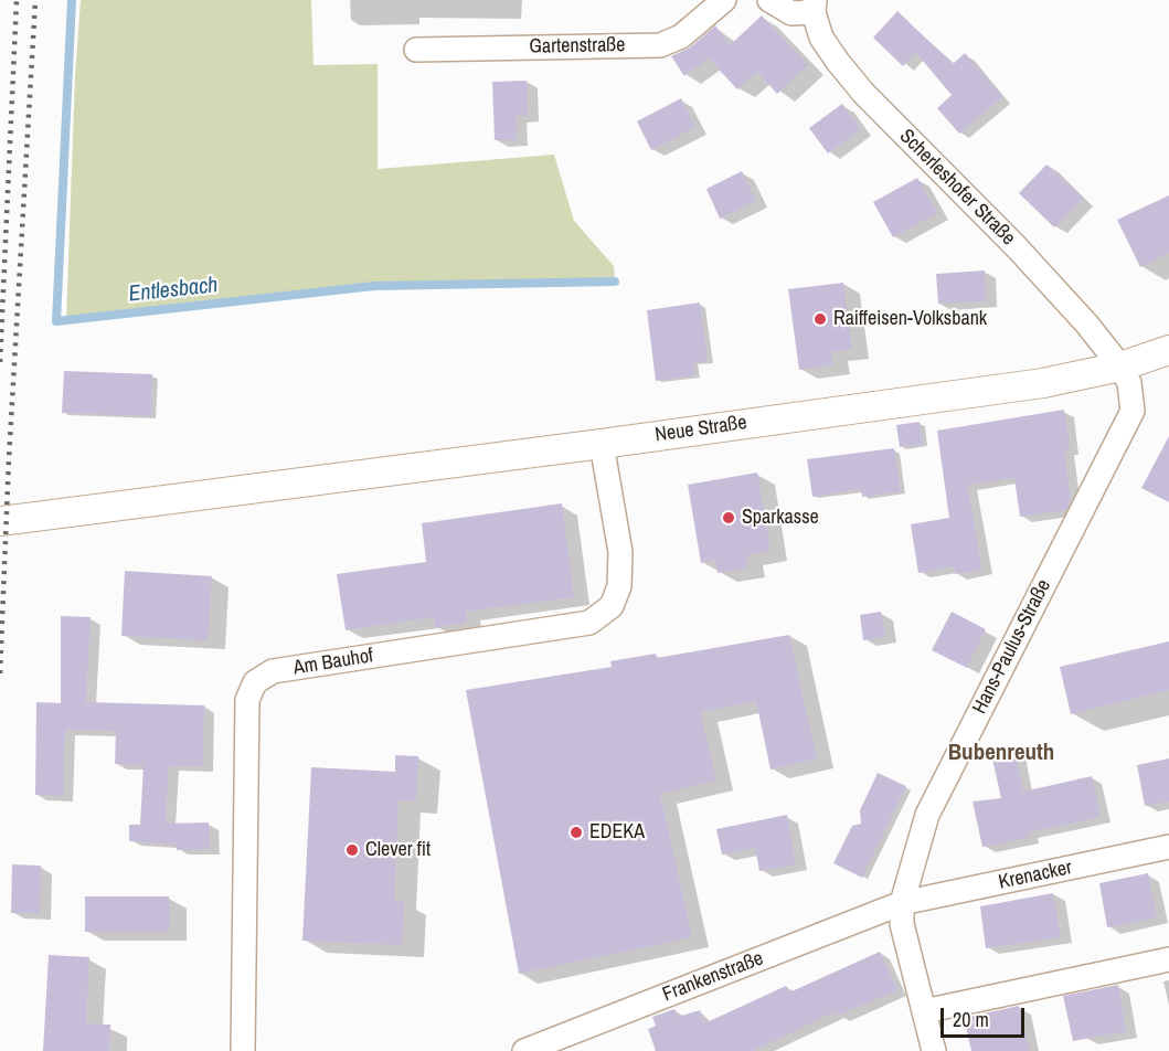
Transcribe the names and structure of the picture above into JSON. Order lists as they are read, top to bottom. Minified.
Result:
{"streets":{"street":["Gartenstraße","Scherleshofer Straße","Neue Straße","Hans-Paulus-Straße","Am Bauhof","Krenacker","Frankenstraße"]},"crossings":[["Scherleshofer Straße","Neue Straße"],["Scherleshofer Straße","Hans-Paulus-Straße"],["Neue Straße","Hans-Paulus-Straße"],["Neue Straße","Am Bauhof"],["Hans-Paulus-Straße","Krenacker"],["Hans-Paulus-Straße","Frankenstraße"],["Krenacker","Frankenstraße"]],"districts":["Bubenreuth"],"water":["Entlesbach"],"places":["Raiffeisen-Volksbank","Sparkasse","EDEKA","Clever fit"],"scale_bar":"20 m"}
